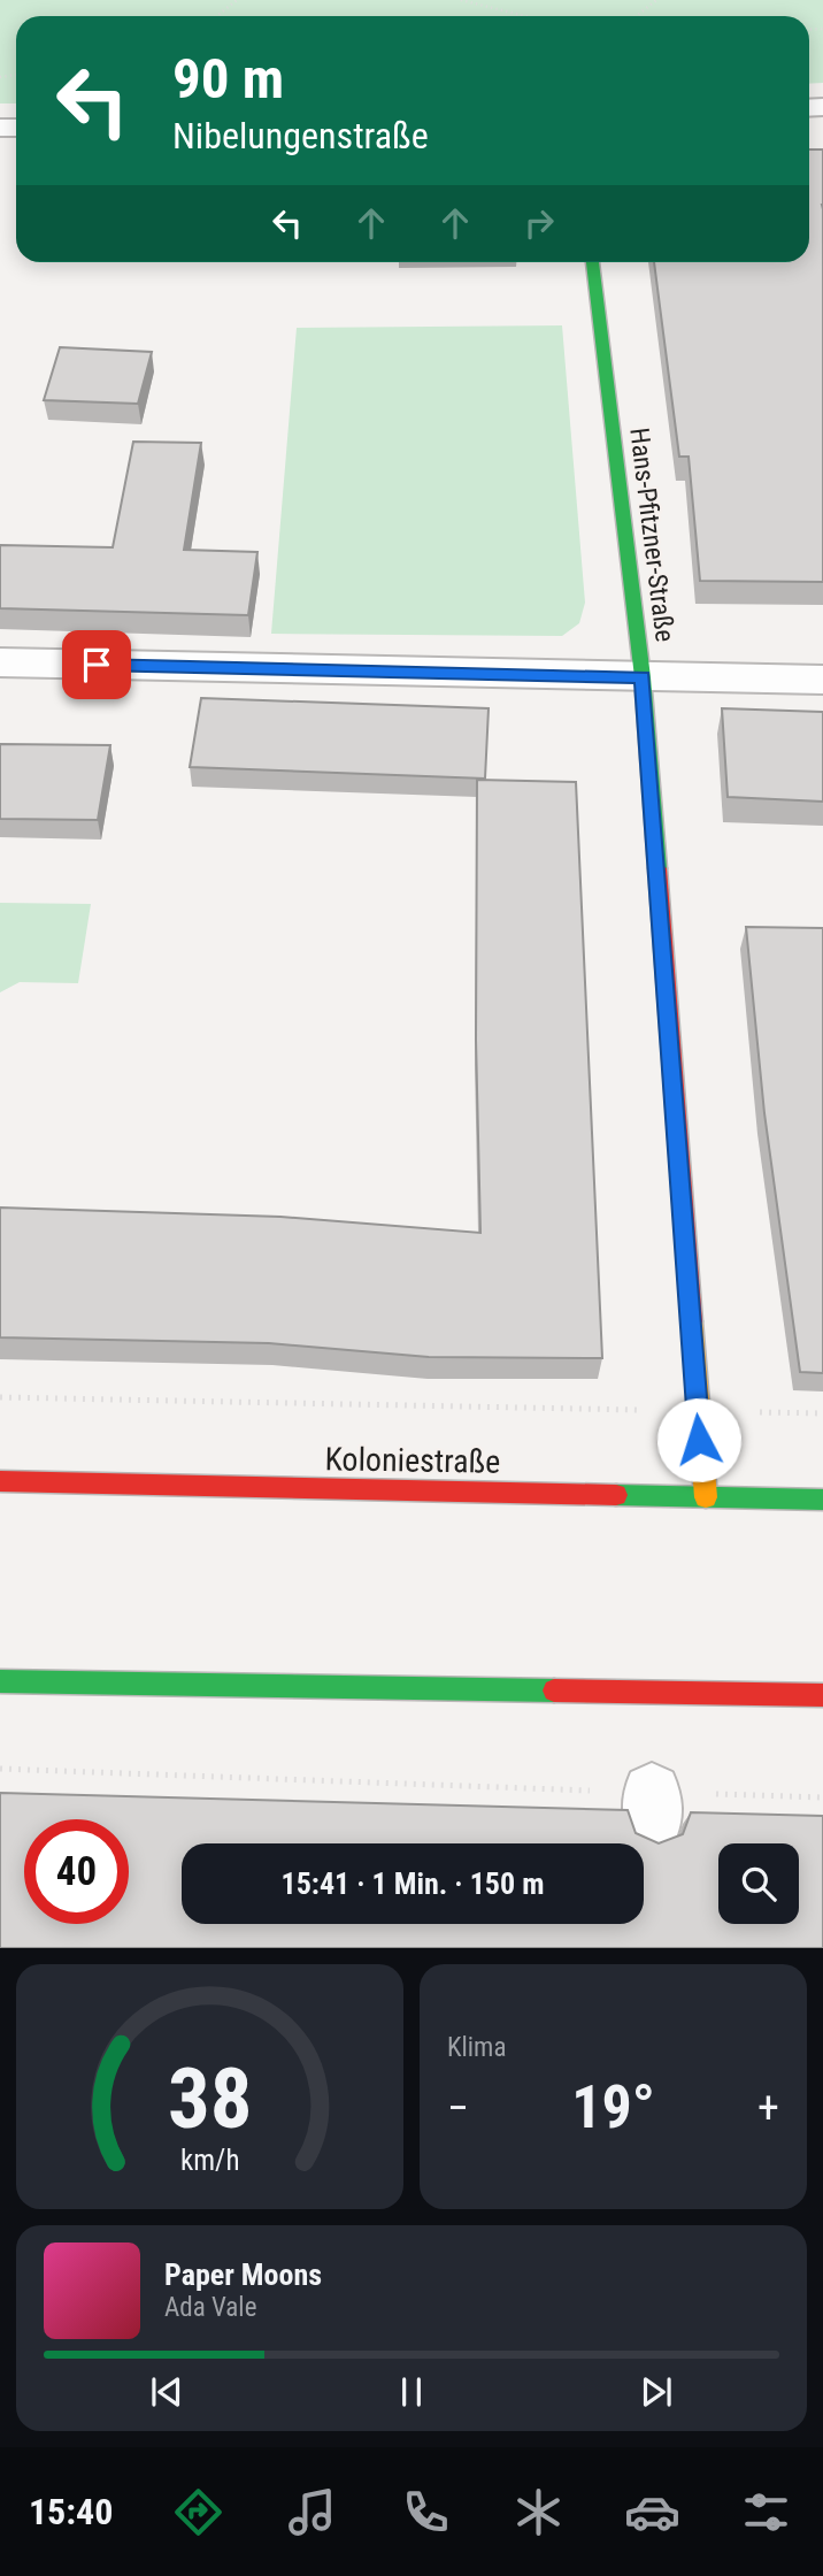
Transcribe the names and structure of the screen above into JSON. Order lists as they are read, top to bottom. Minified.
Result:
{"streets":{"street":["Hans-Pfitzner-Straße","Koloniestraße"]},"crossings":[["Hans-Pfitzner-Straße","Koloniestraße"]],"page":{"turn":["90 m","Nibelungenstraße"],"limit":"40","trip":"15:41 · 1 Min. · 150 m","tile":"Klima","heat":["−","19°","+"],"song":["Paper Moons","Ada Vale"],"tabs":"15:40","gauge":["38","km/h"]}}
